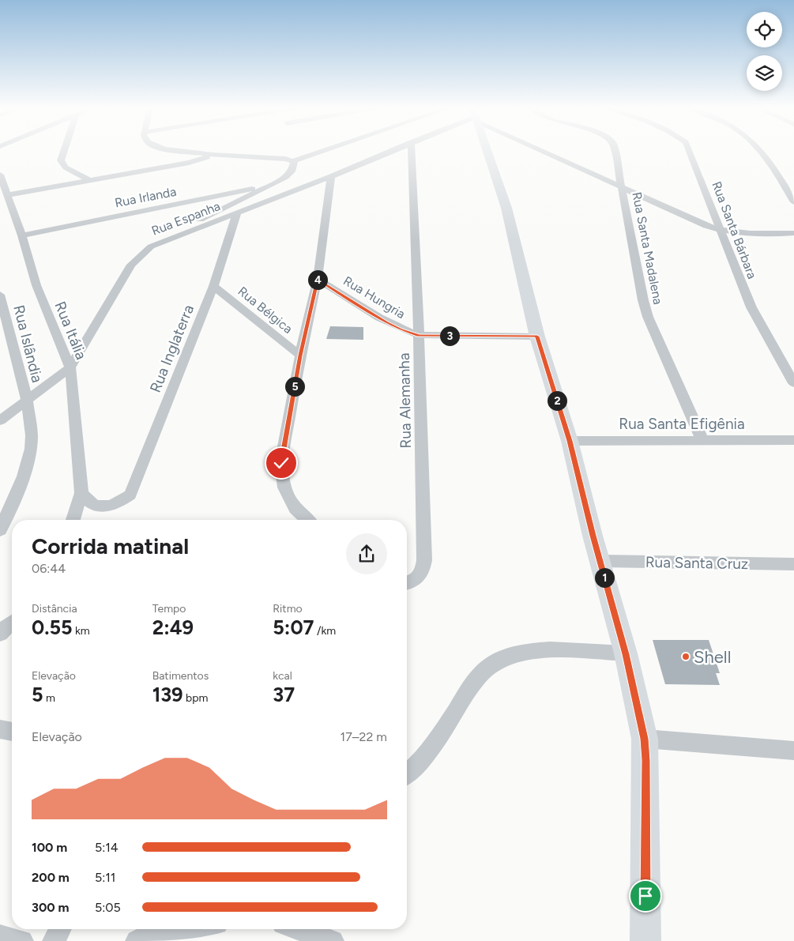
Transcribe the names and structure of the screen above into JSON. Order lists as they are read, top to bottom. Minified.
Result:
{"streets":{"street":["Rua Irlanda","Rua Espanha","Rua Santa Bárbara","Rua Santa Madalena","Rua Hungria","Rua Bélgica","Rua Itália","Rua Islândia","Rua Inglaterra","Rua Alemanha","Rua Santa Efigênia","Rua Santa Cruz"]},"crossings":[["Rua Irlanda","Rua Itália"],["Rua Espanha","Rua Santa Bárbara"],["Rua Espanha","Rua Santa Madalena"],["Rua Espanha","Rua Itália"],["Rua Espanha","Rua Islândia"],["Rua Espanha","Rua Inglaterra"],["Rua Santa Madalena","Rua Santa Efigênia"],["Rua Hungria","Rua Alemanha"],["Rua Bélgica","Rua Inglaterra"],["Rua Itália","Rua Inglaterra"]],"places":["Shell"],"page":{"pins":["4","3","5","2","1"],"heading":["Corrida matinal","06:44"],"stats":[["Distância","0.55 km"],["Tempo","2:49"],["Ritmo","5:07 /km"],["Elevação","5 m"],["Batimentos","139 bpm"],["kcal","37"]],"chart":["Elevação","17–22 m"],"list":[{"name":"100 m","note":"5:14"},{"name":"200 m","note":"5:11"},{"name":"300 m","note":"5:05"}]}}
